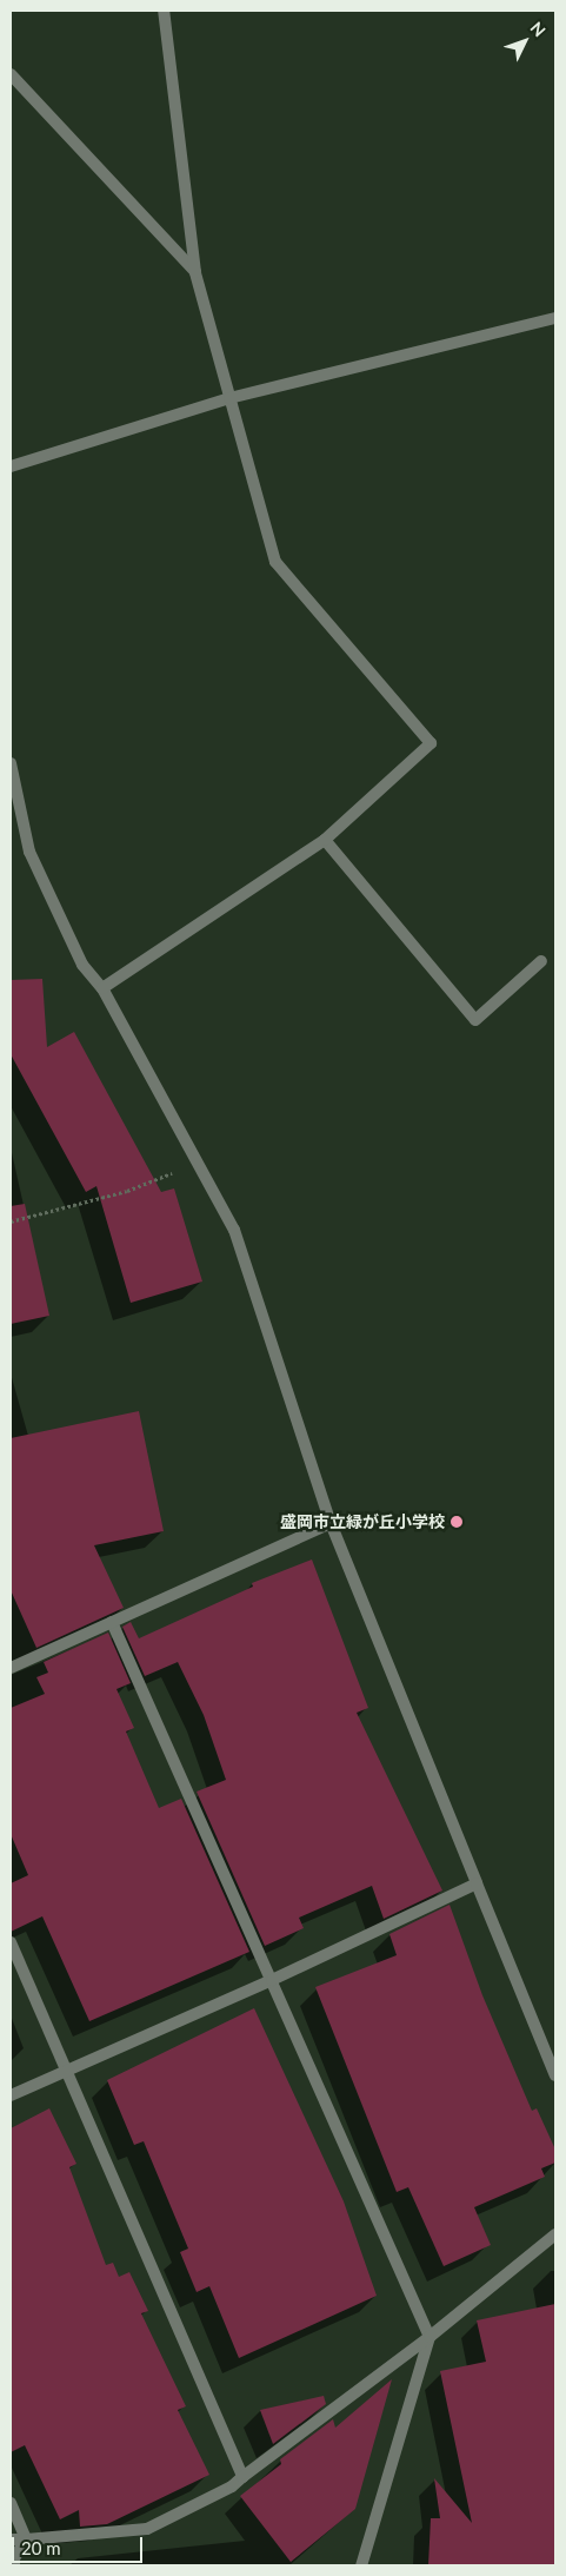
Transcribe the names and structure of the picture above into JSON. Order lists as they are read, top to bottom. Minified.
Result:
{"places":["盛岡市立緑が丘小学校"],"scale_bar":"20 m","north":"top right"}
